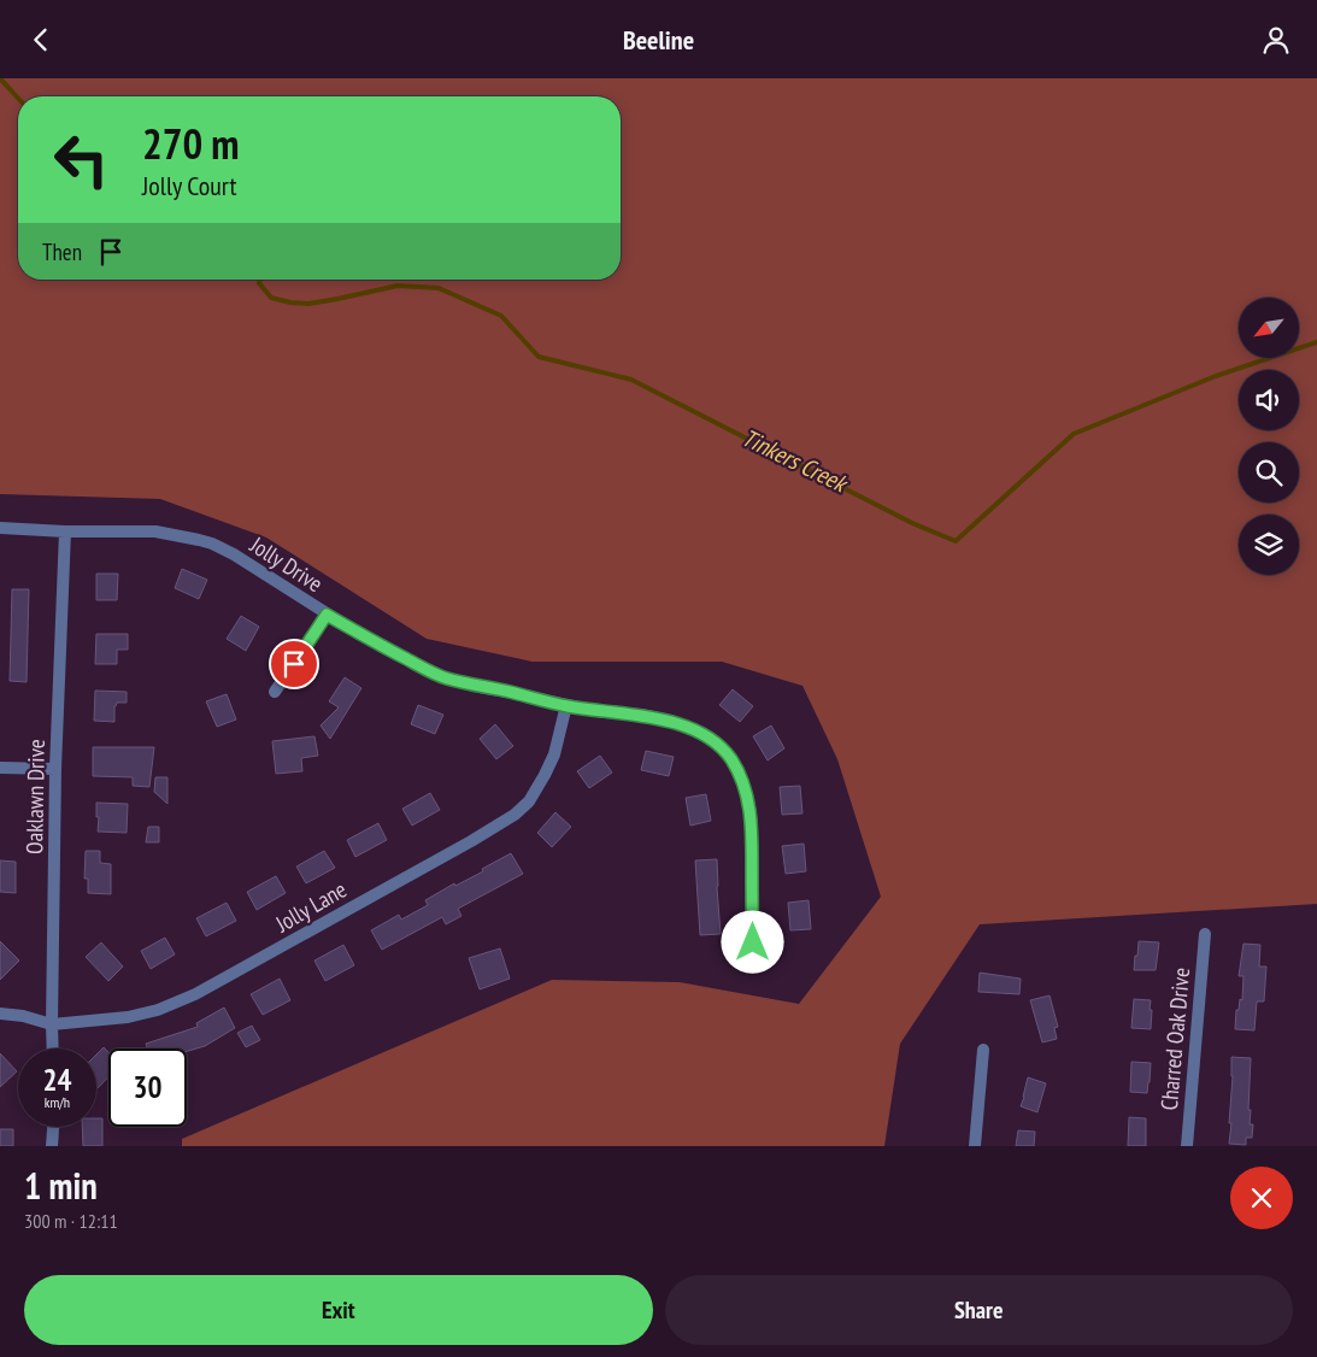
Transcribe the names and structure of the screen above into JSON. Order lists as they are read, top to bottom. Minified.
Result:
{"streets":{"street":["Jolly Drive","Oaklawn Drive","Jolly Lane","Charred Oak Drive"]},"crossings":[["Jolly Drive","Oaklawn Drive"],["Jolly Drive","Jolly Lane"],["Oaklawn Drive","Jolly Lane"]],"water":["Tinkers Creek"],"north":"bottom left","page":{"header":"Beeline","turn":["270 m","Jolly Court"],"then":"Then","speed":"24 km/h","limit":"30","heading":["1 min","300 m · 12:11"],"buttons":["Exit","Share"]}}
